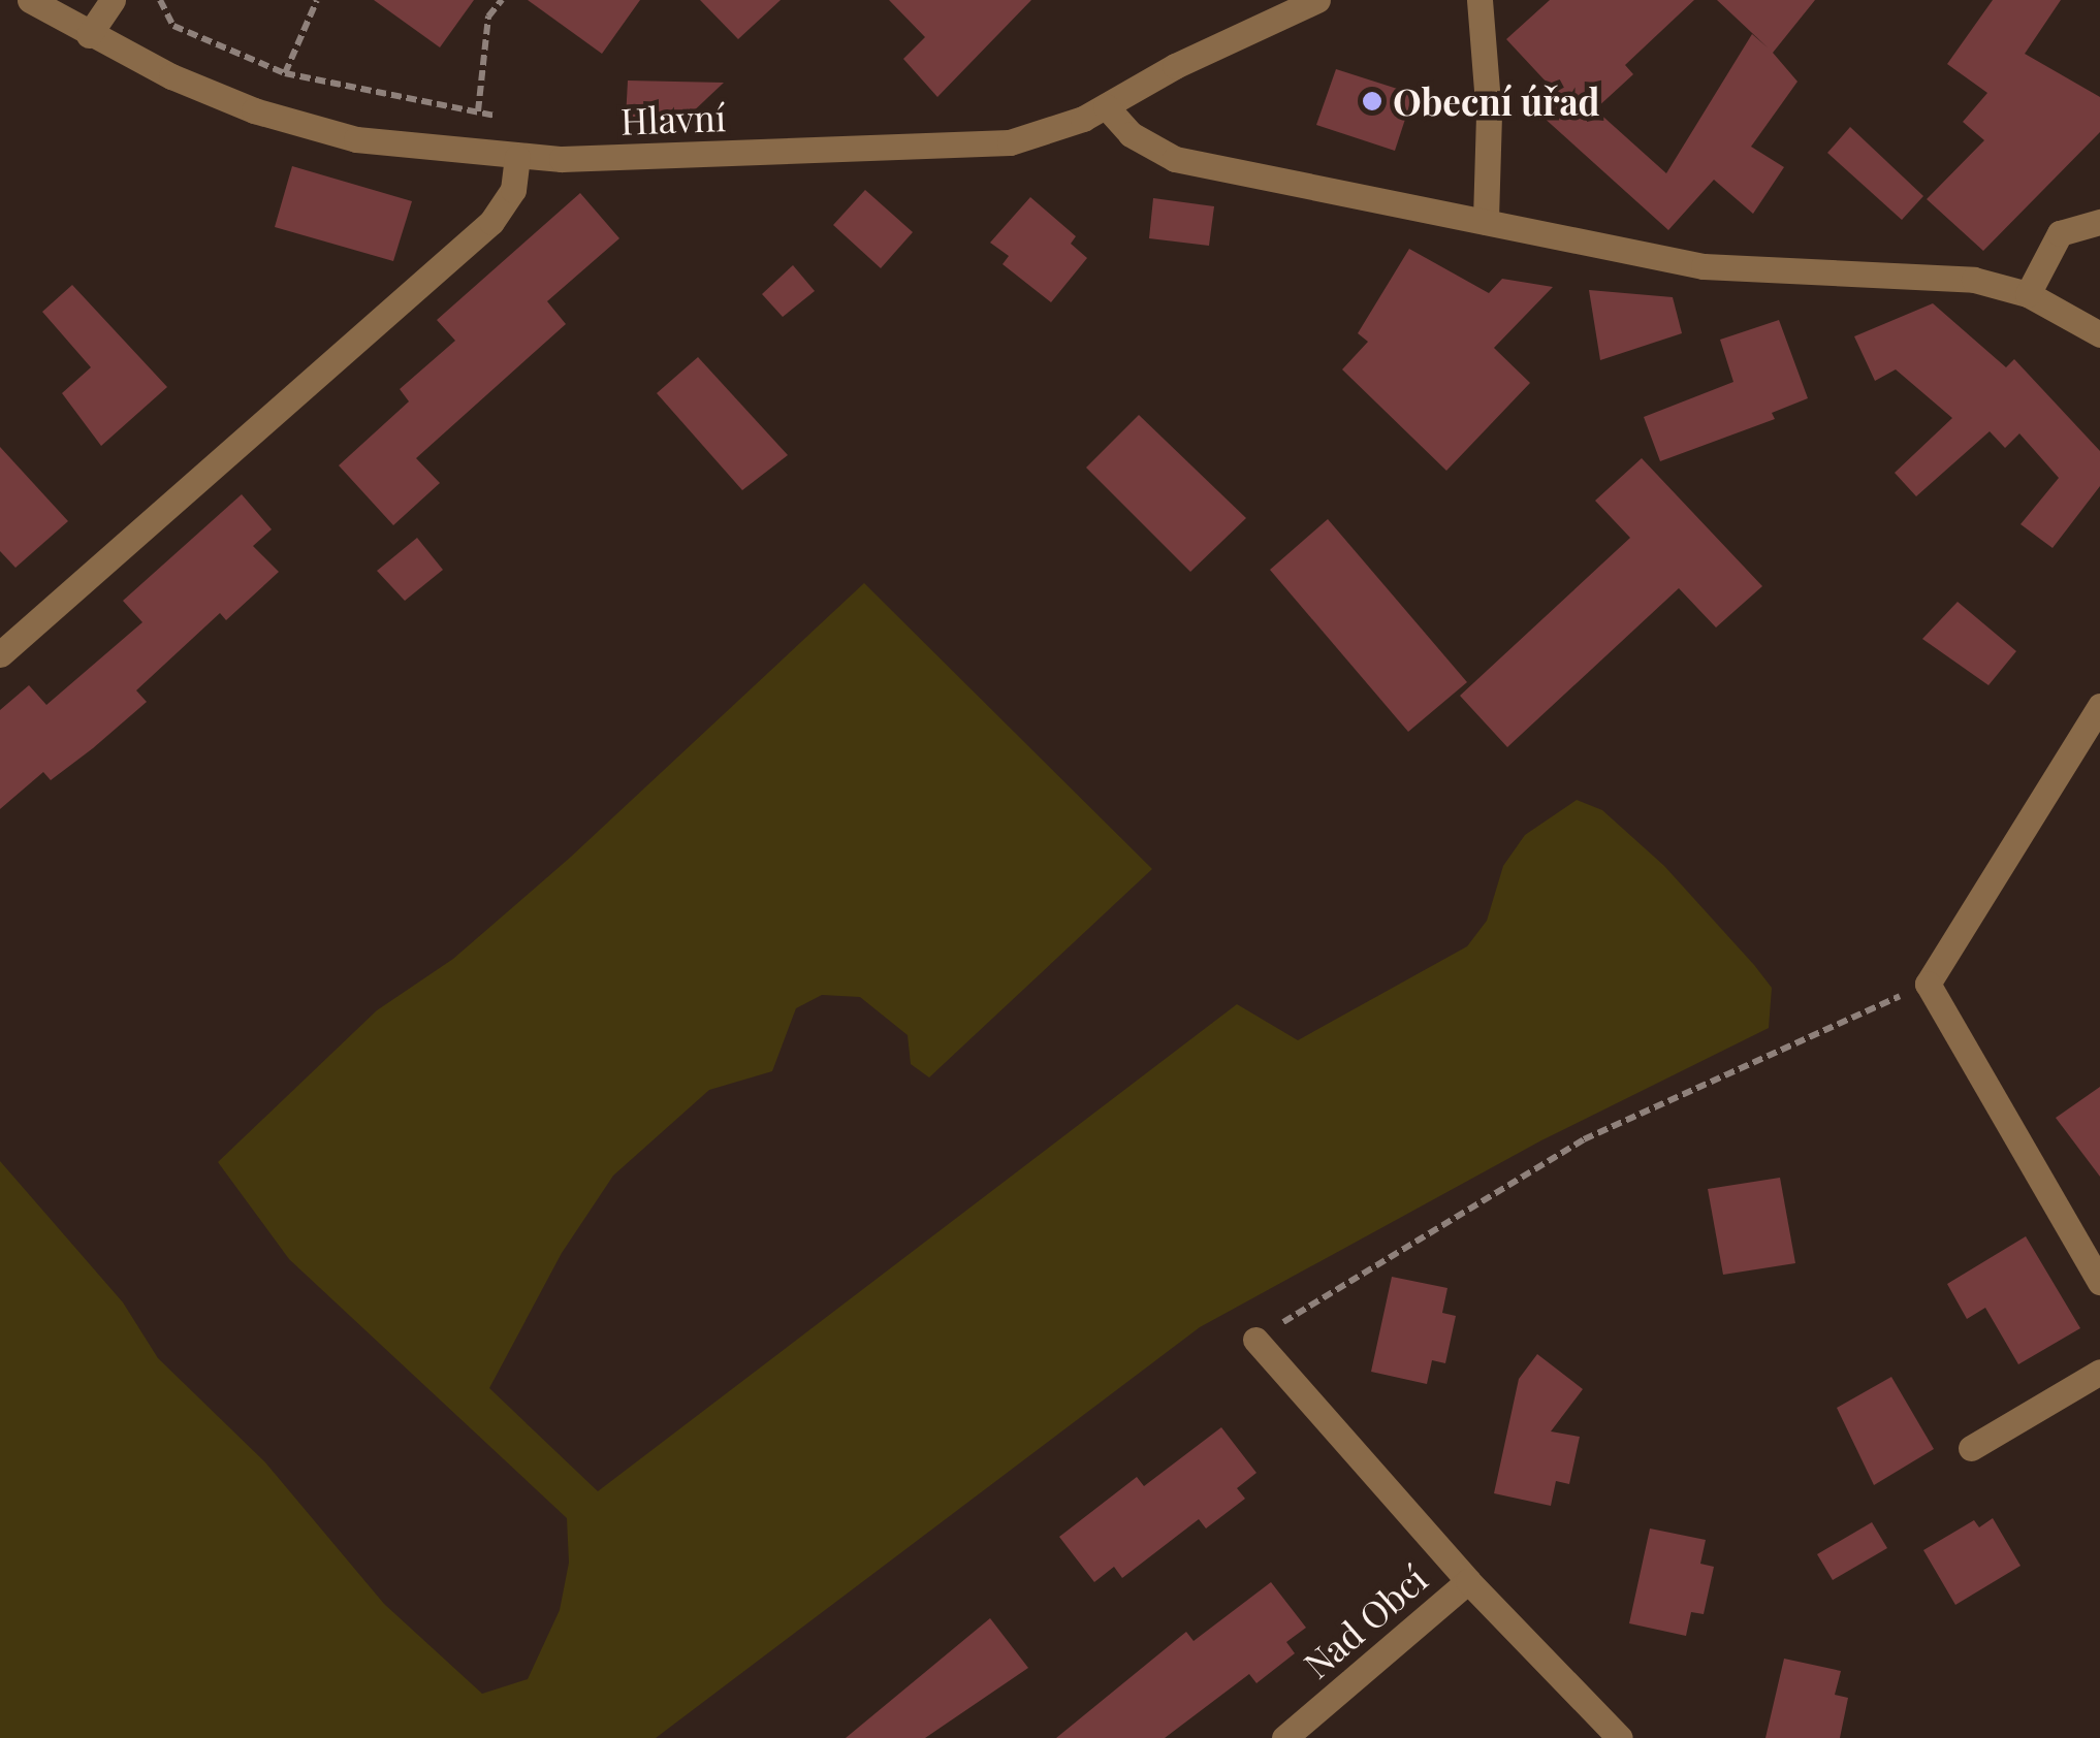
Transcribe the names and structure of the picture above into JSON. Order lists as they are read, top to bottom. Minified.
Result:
{"streets":{"street":["Hlavní","Nad Obcí"]},"places":["Obecní úřad"]}
